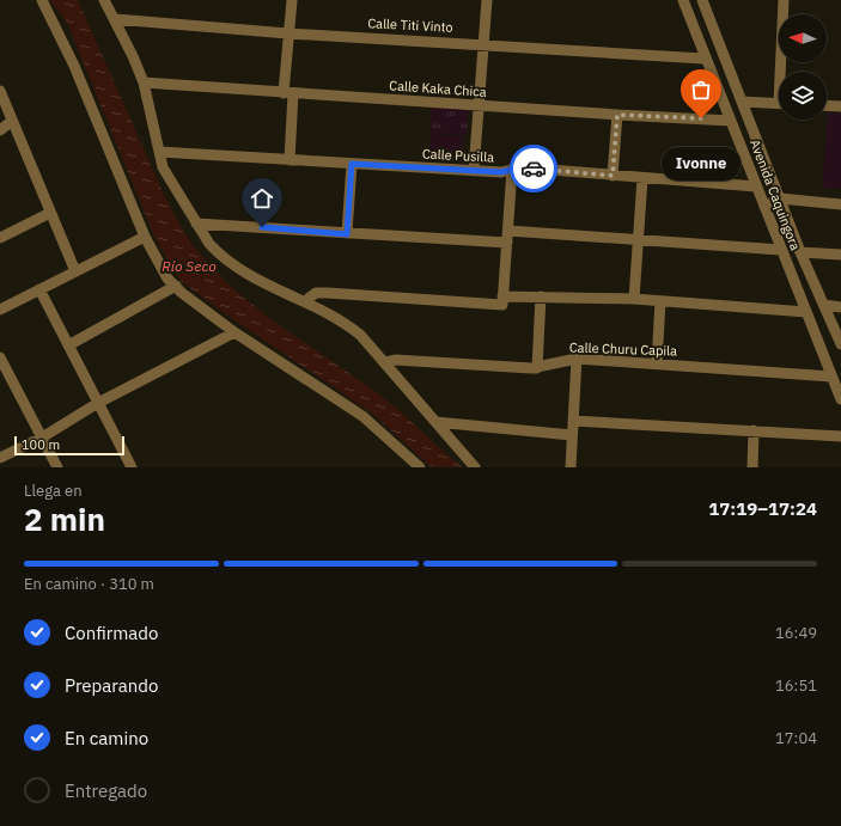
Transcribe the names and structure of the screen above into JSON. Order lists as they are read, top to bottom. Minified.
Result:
{"streets":{"street":["Calle Titi Vinto","Calle Kaka Chica","Calle Pusilla","Avenida Caquingora","Calle Churu Capila"]},"crossings":[["Calle Titi Vinto","Avenida Caquingora"],["Calle Kaka Chica","Avenida Caquingora"],["Calle Pusilla","Avenida Caquingora"],["Avenida Caquingora","Calle Churu Capila"]],"water":["Río Seco"],"places":["Ivonne"],"scale_bar":"100 m","north":"left","page":{"bubble":"Ivonne","scale":"100 m","heading":["2 min","Llega en","17:19–17:24"],"bar":"En camino · 310 m","list":[["Confirmado","16:49"],["Preparando","16:51"],["En camino","17:04"],"Entregado"]}}
